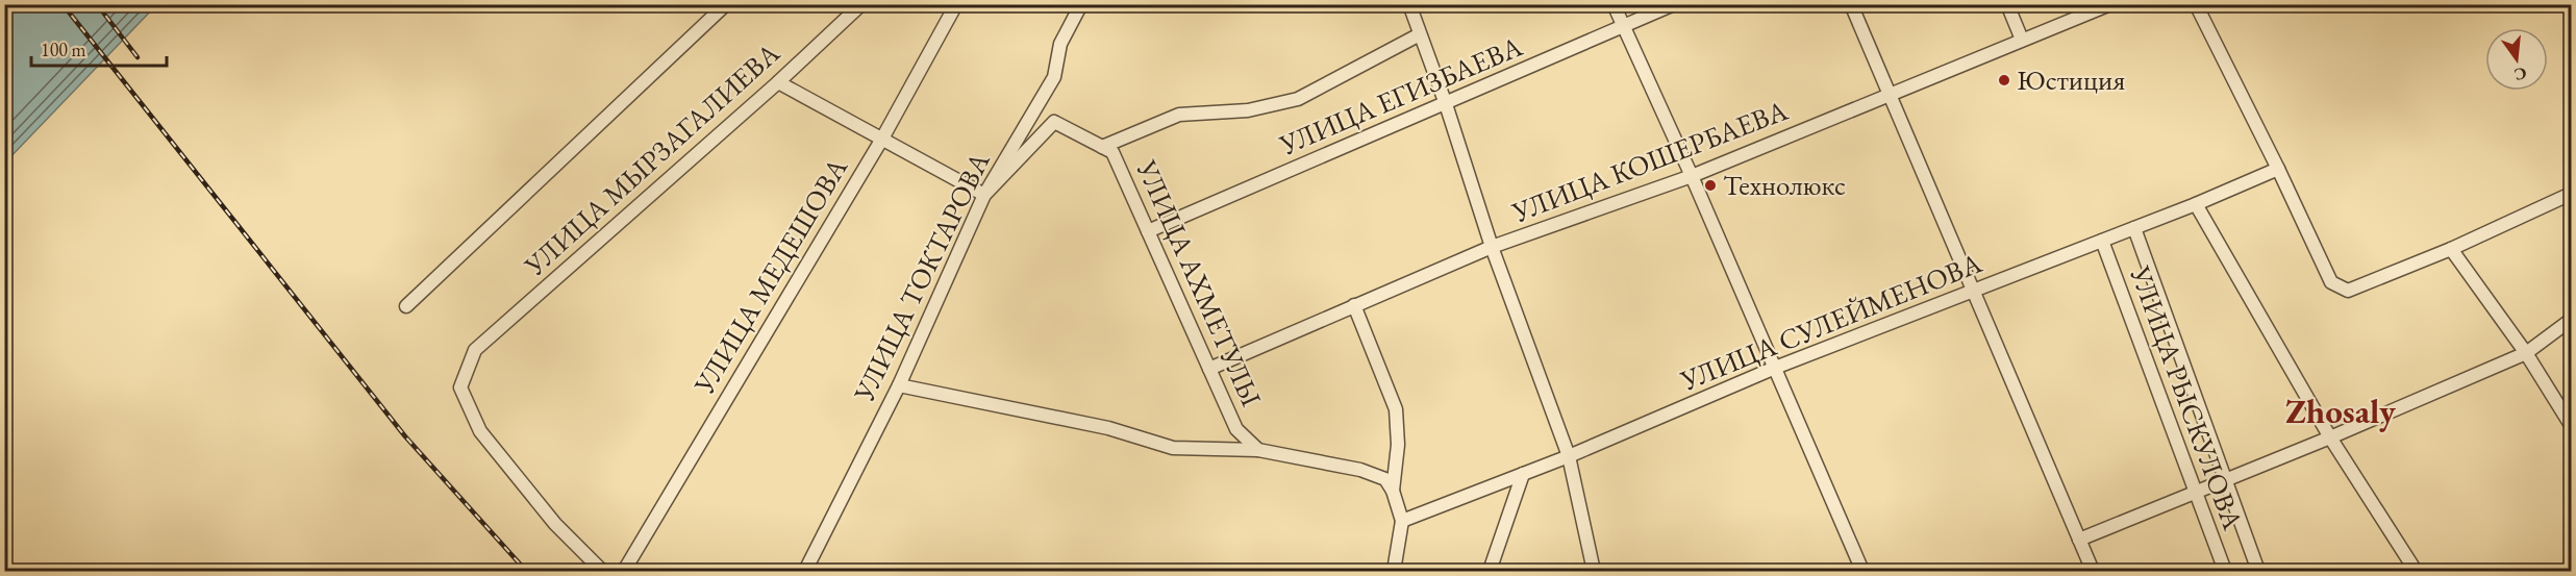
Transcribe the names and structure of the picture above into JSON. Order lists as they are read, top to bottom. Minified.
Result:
{"streets":{"street":["УЛИЦА ЕГИЗБАЕВА","УЛИЦА МЫРЗАГАЛИЕВА","УЛИЦА КОШЕРБАЕВА","УЛИЦА МЕДЕШОВА","УЛИЦА ТОКТАРОВА","УЛИЦА АХМЕТУЛЫ","УЛИЦА СУЛЕЙМЕНОВА","УЛИЦА РЫСКУЛОВА"]},"crossings":[["УЛИЦА ЕГИЗБАЕВА","УЛИЦА АХМЕТУЛЫ"],["УЛИЦА КОШЕРБАЕВА","УЛИЦА АХМЕТУЛЫ"],["УЛИЦА ТОКТАРОВА","УЛИЦА АХМЕТУЛЫ"],["УЛИЦА СУЛЕЙМЕНОВА","УЛИЦА РЫСКУЛОВА"]],"districts":["Zhosaly"],"places":["Юстиция","Технолюкс"],"scale_bar":"100 m","north":"bottom"}
